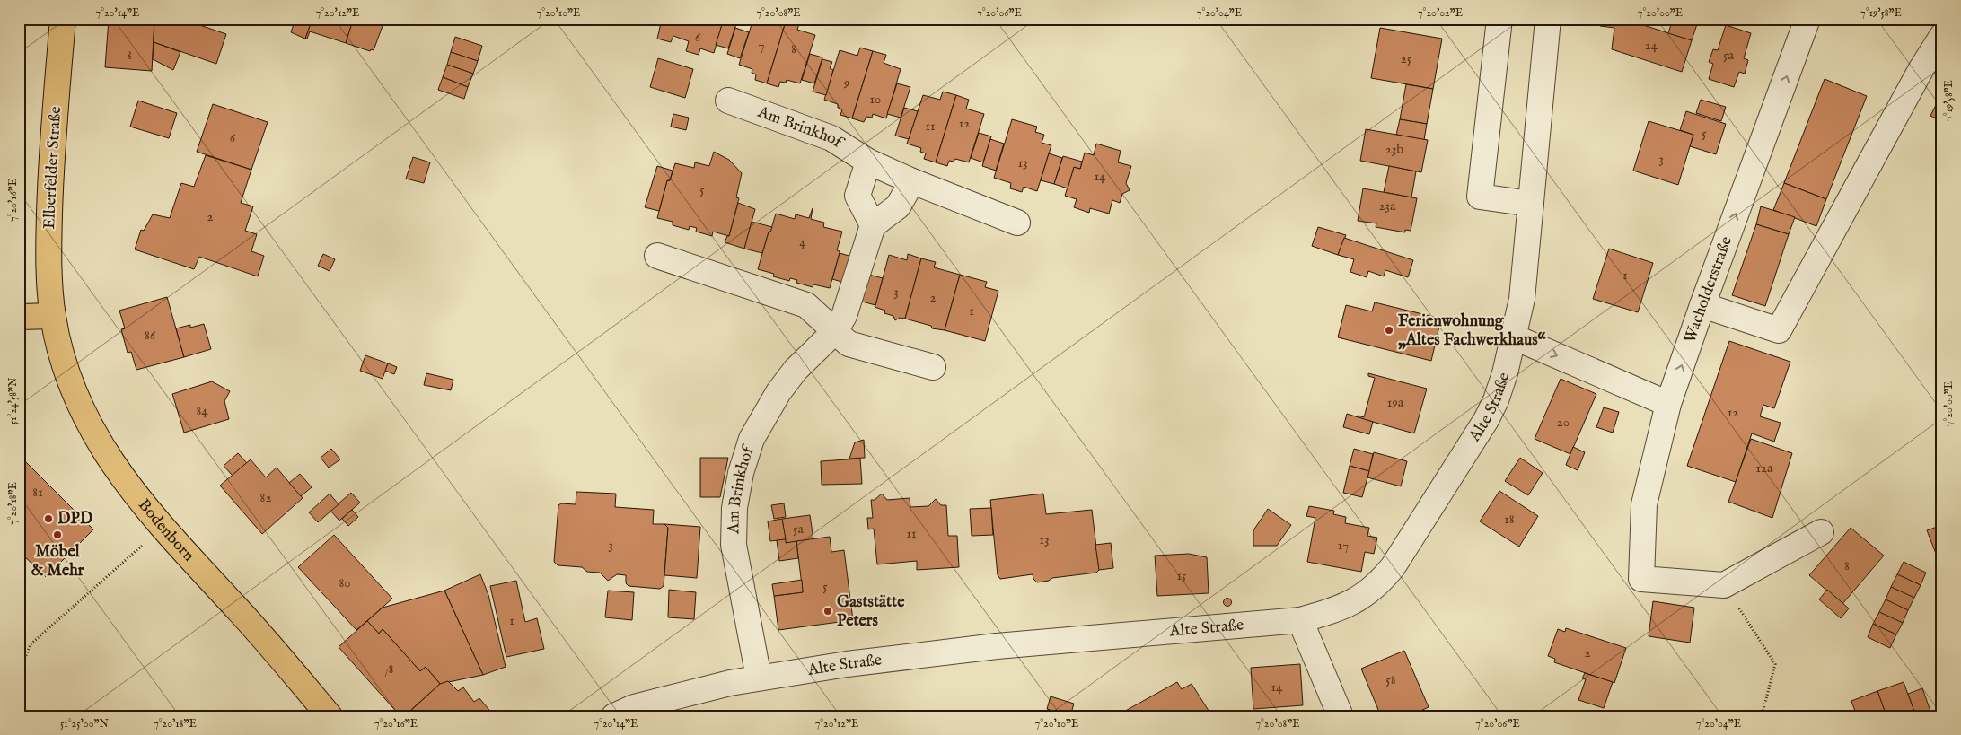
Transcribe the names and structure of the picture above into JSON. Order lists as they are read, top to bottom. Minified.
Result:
{"streets":{"main road":["Elberfelder Straße","Bodenborn"],"street":["Am Brinkhof","Wacholderstraße","Alte Straße"]},"crossings":[["Am Brinkhof","Alte Straße"],["Elberfelder Straße","Bodenborn"]],"one_way":["Wacholderstraße"],"places":["Ferienwohnung „Altes Fachwerkhaus“","DPD","Möbel & Mehr","Gaststätte Peters"],"house_numbers":["6","7","24","8","8","5a","25","9","10","12","11","5","6","23b","3","13","14","5","23a","2","4","1","3","2","1","86","19a","84","12","20","12a","81","82","18","5a","11","13","3","17","8","15","80","5","1","2","78","58","14"],"coordinates":["7°20'14\"E","7°20'12\"E","7°20'10\"E","7°20'08\"E","7°20'06\"E","7°20'04\"E","7°20'02\"E","7°20'00\"E","7°19'58\"E","7°20'16\"E","51°24'58\"N","7°20'18\"E","51°25'00\"N"]}
